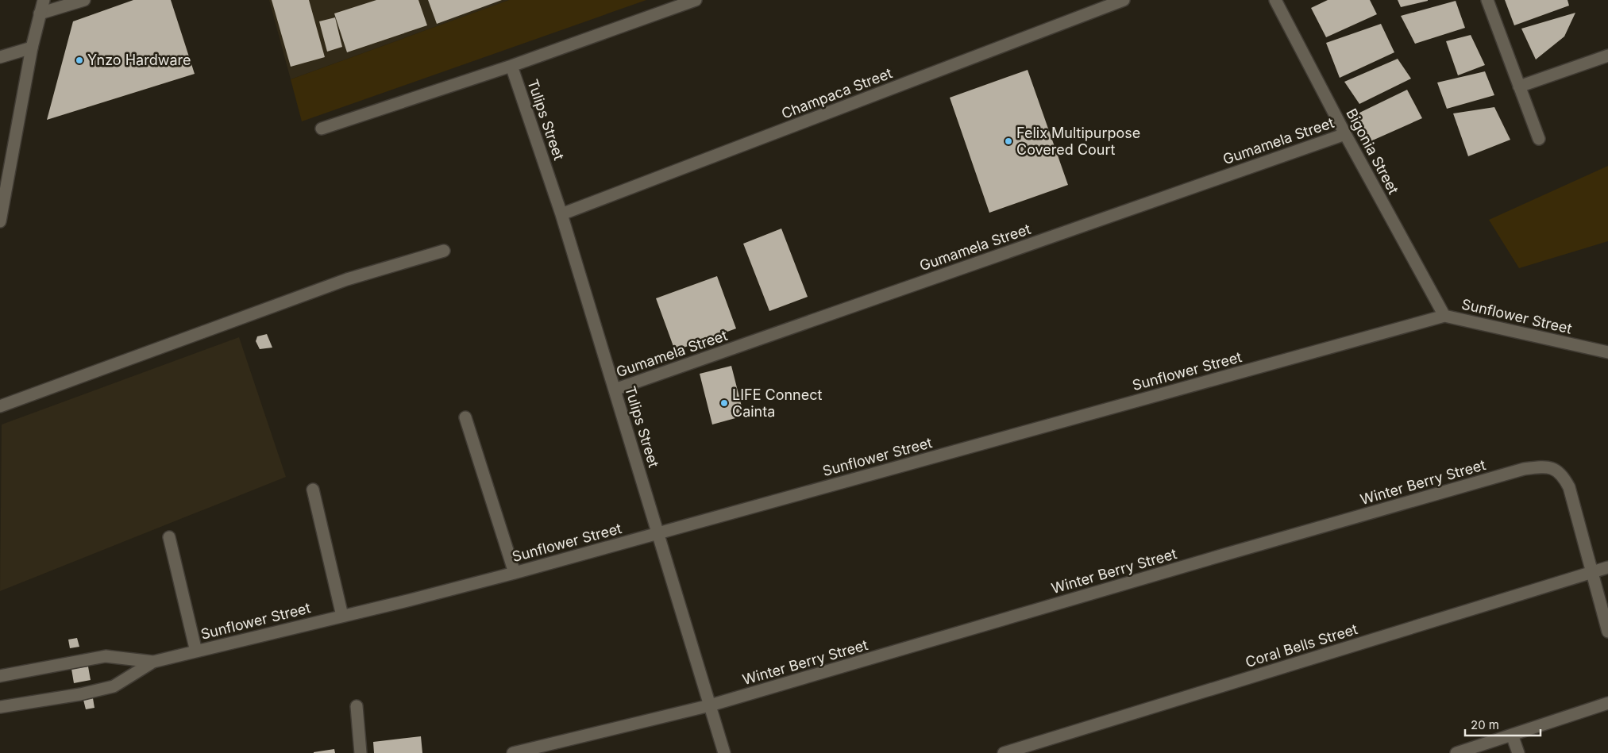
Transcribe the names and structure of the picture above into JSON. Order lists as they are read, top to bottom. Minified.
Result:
{"streets":{"street":["Champaca Street","Tulips Street","Gumamela Street","Bigonia Street","Sunflower Street","Winter Berry Street","Coral Bells Street"]},"crossings":[["Champaca Street","Tulips Street"],["Tulips Street","Gumamela Street"],["Tulips Street","Sunflower Street"],["Tulips Street","Winter Berry Street"],["Gumamela Street","Bigonia Street"],["Bigonia Street","Sunflower Street"],["Winter Berry Street","Coral Bells Street"]],"places":["Ynzo Hardware","Felix Multipurpose Covered Court","LIFE Connect Cainta"],"scale_bar":"20 m"}
